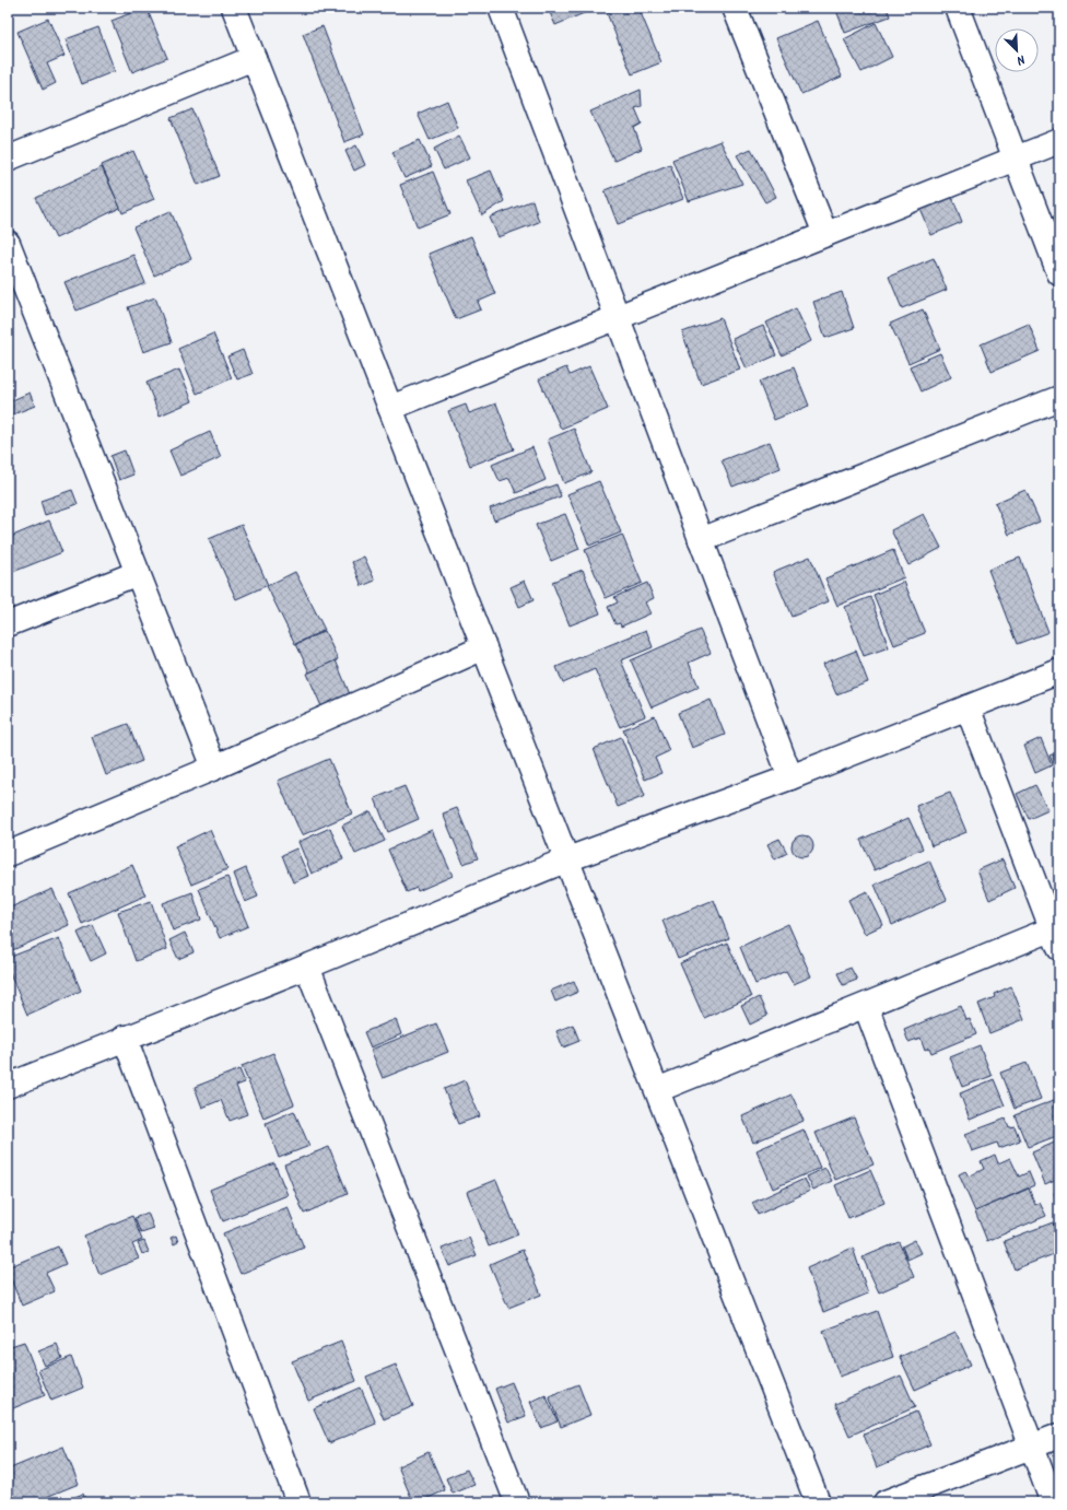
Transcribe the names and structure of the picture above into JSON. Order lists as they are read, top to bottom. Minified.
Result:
{"north":"bottom right"}
